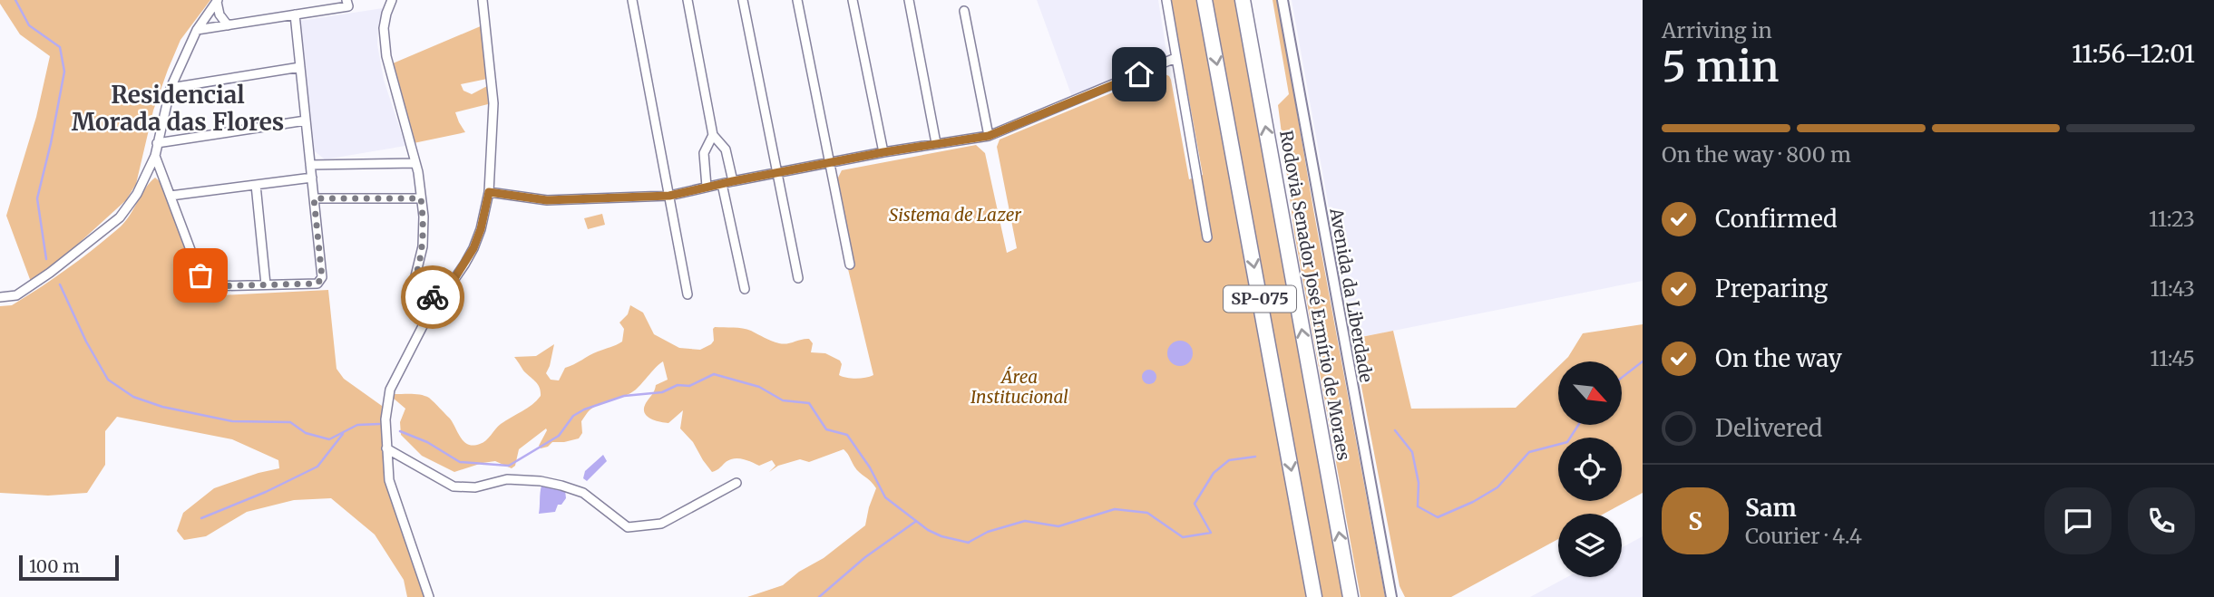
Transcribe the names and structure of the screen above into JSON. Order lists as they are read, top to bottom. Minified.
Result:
{"streets":{"highway":["Rodovia Senador José Ermírio de Moraes","SP-075"],"street":["Avenida da Liberdade"]},"districts":["Residencial Morada das Flores"],"parks":["Sistema de Lazer","Área Institucional"],"scale_bar":"100 m","north":"bottom right","page":{"heading":["5 min","Arriving in","11:56–12:01"],"panel":["Sam","Courier · 4.4"],"bar":"On the way · 800 m","list":[["Confirmed","11:23"],["Preparing","11:43"],["On the way","11:45"],"Delivered"],"round":"S","scale":"100 m"}}
